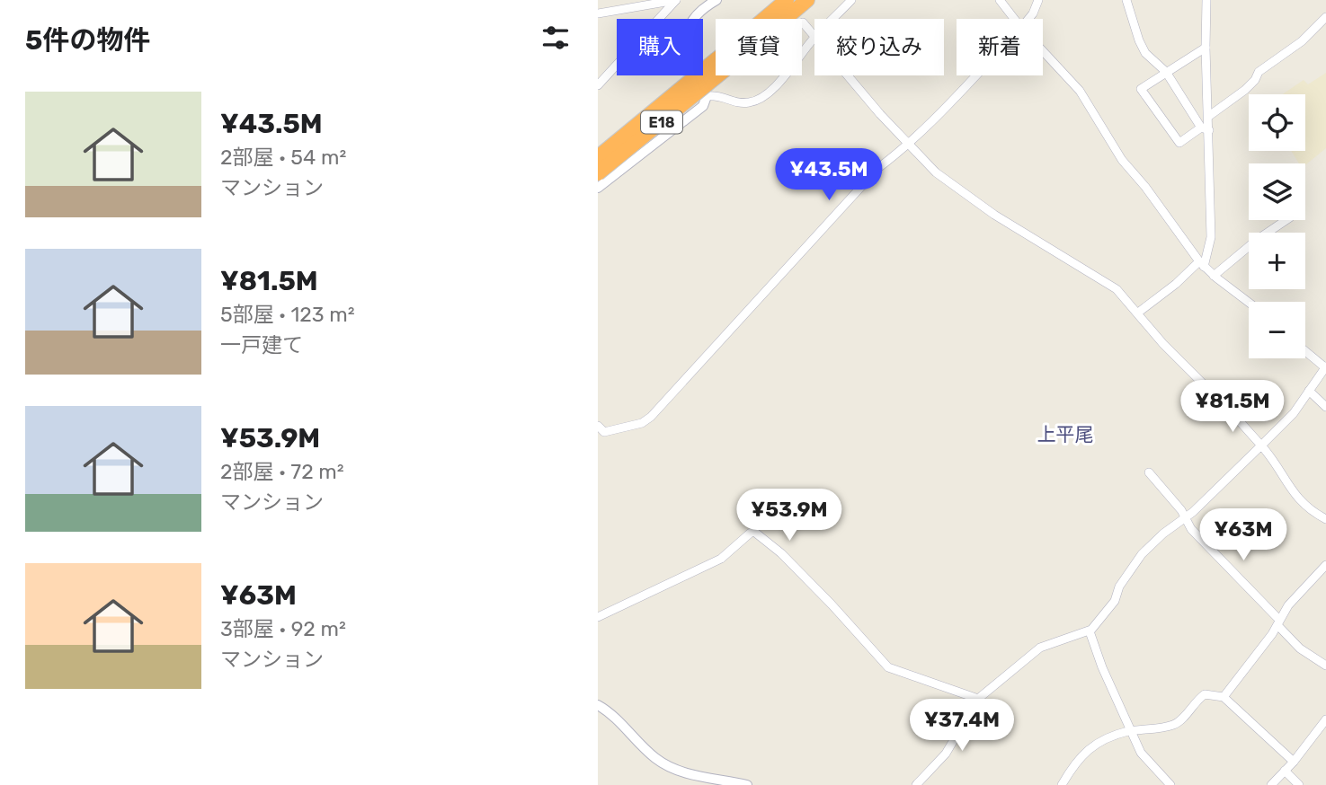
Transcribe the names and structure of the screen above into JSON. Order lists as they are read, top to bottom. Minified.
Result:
{"streets":{"highway":["E18"]},"districts":["上平尾"],"page":{"heading":"5件の物件","chip":["購入","賃貸","絞り込み","新着"],"list":[{"name":"¥43.5M","note":"2部屋 · 54 m² · マンション"},{"name":"¥81.5M","note":"5部屋 · 123 m² · 一戸建て"},{"name":"¥53.9M","note":"2部屋 · 72 m² · マンション"},{"name":"¥63M","note":"3部屋 · 92 m² · マンション"}],"map_buttons":["+","−"],"price":["¥43.5M","¥81.5M","¥53.9M","¥63M","¥37.4M"]}}
